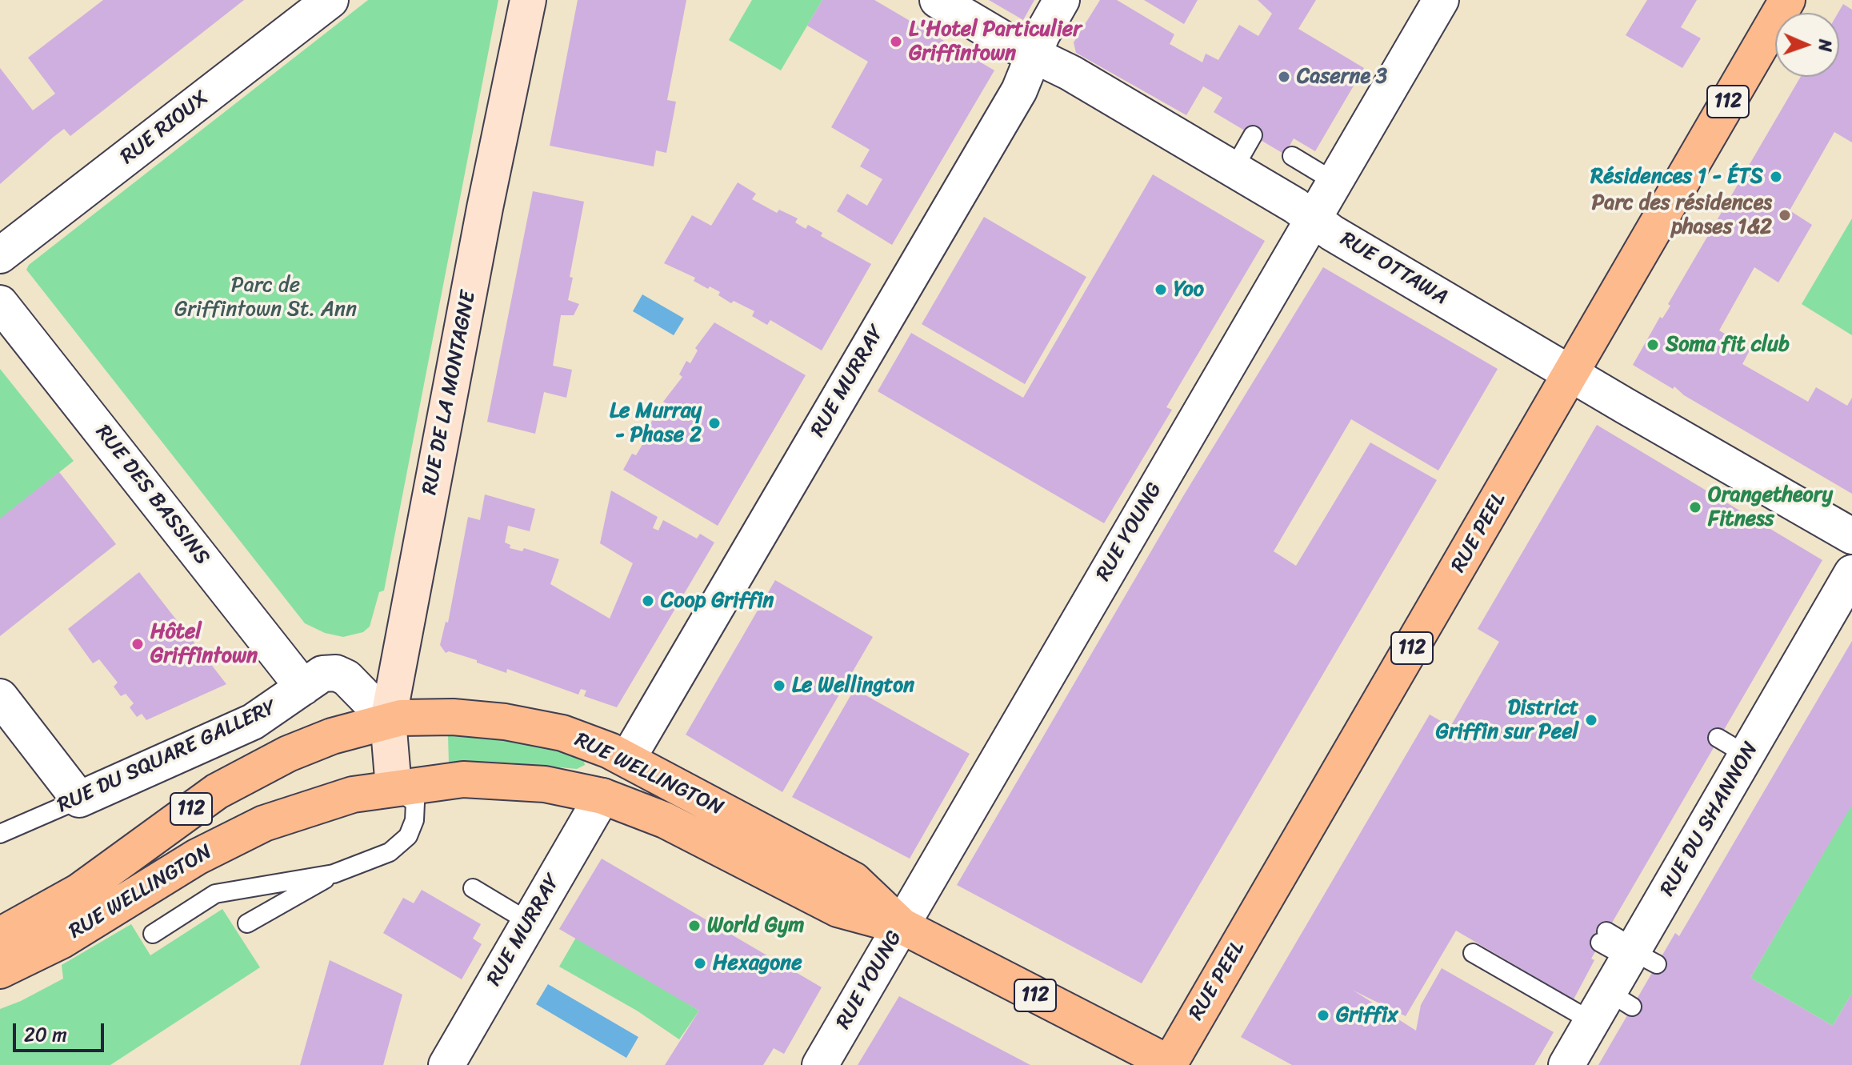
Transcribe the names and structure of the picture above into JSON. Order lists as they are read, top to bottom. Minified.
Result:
{"streets":{"main road":["112","RUE PEEL","RUE WELLINGTON"],"street":["RUE RIOUX","RUE OTTAWA","RUE MURRAY","RUE DE LA MONTAGNE","RUE DES BASSINS","RUE YOUNG","RUE DU SQUARE GALLERY","RUE DU SHANNON"]},"crossings":[["RUE OTTAWA","RUE MURRAY"],["RUE OTTAWA","RUE YOUNG"],["RUE OTTAWA","RUE PEEL"],["RUE MURRAY","RUE WELLINGTON"],["RUE DE LA MONTAGNE","RUE DU SQUARE GALLERY"],["RUE DE LA MONTAGNE","RUE WELLINGTON"],["RUE DES BASSINS","RUE DU SQUARE GALLERY"],["RUE YOUNG","RUE WELLINGTON"],["RUE PEEL","RUE WELLINGTON"],["RUE DU SQUARE GALLERY","RUE WELLINGTON"]],"parks":["Parc de Griffintown St. Ann"],"places":["L'Hotel Particulier Griffintown","Caserne 3","Résidences 1 - ÉTS","Parc des résidences phases 1&2","Yoo","Soma fit club","Le Murray - Phase 2","Orangetheory Fitness","Coop Griffin","Hôtel Griffintown","Le Wellington","District Griffin sur Peel","World Gym","Hexagone","Griffix"],"scale_bar":"20 m","north":"right"}
